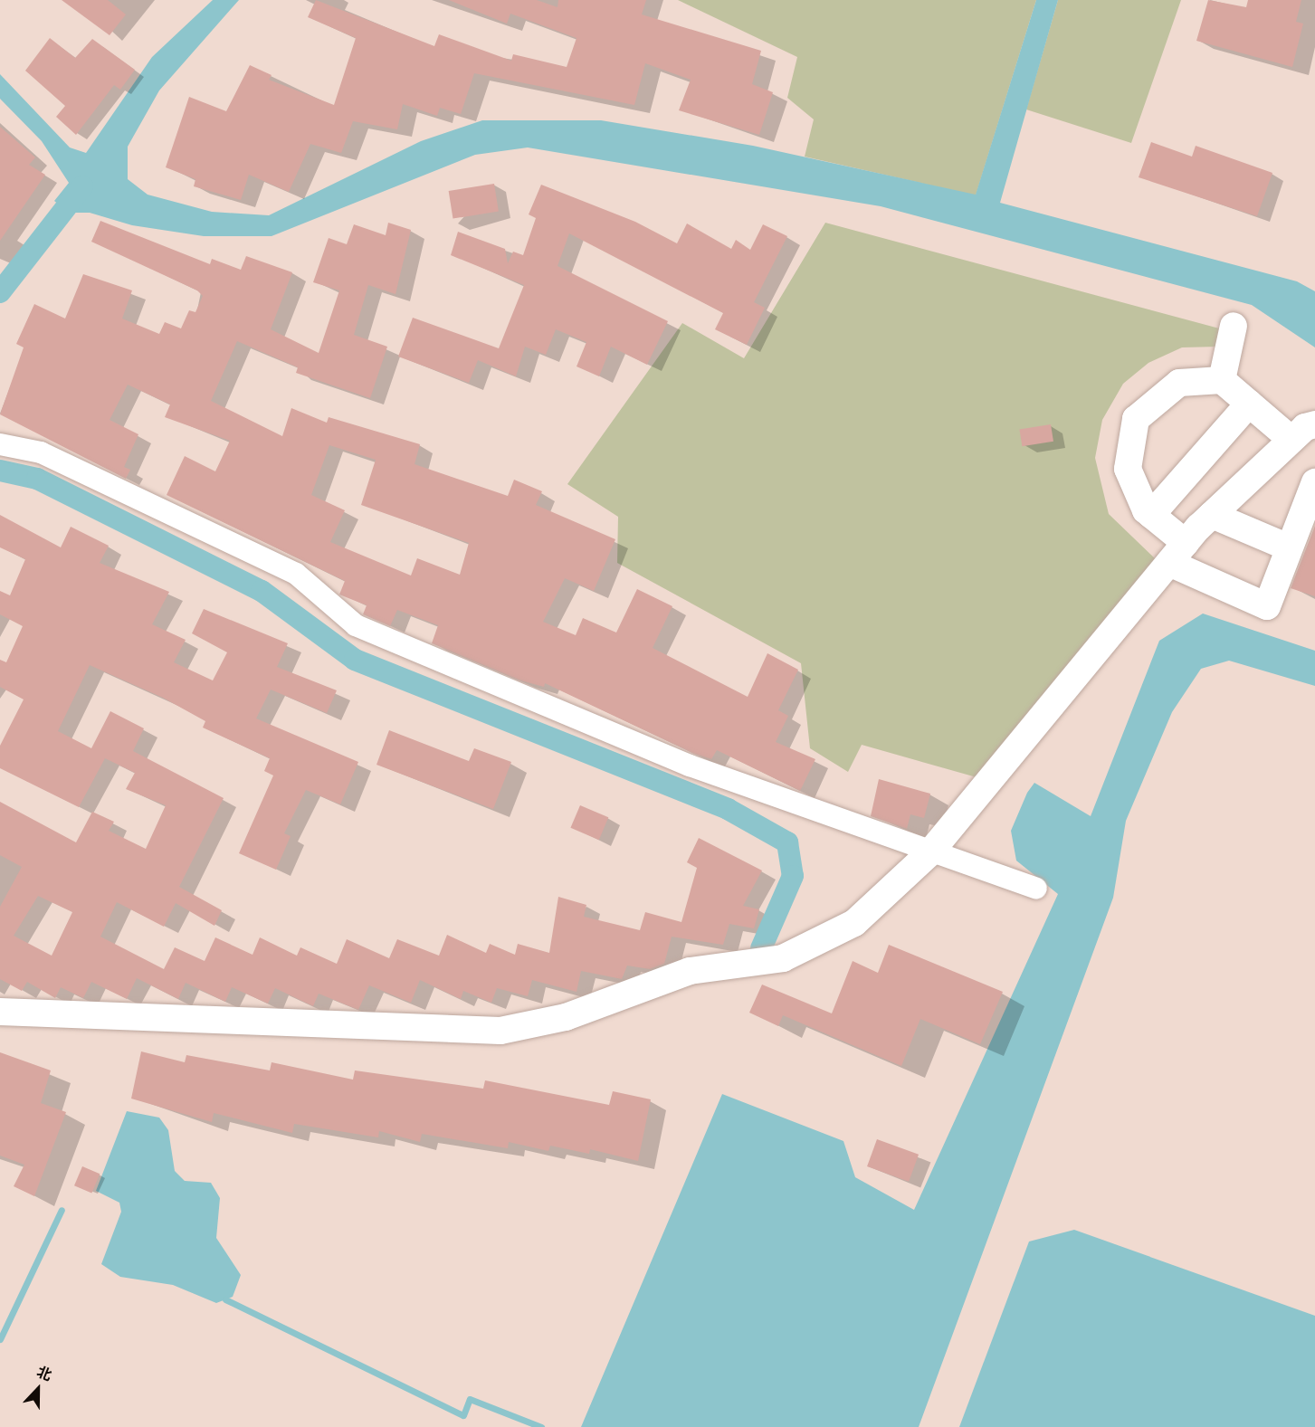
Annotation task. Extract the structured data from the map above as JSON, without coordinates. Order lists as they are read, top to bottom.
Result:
{
  "north": "top"
}
